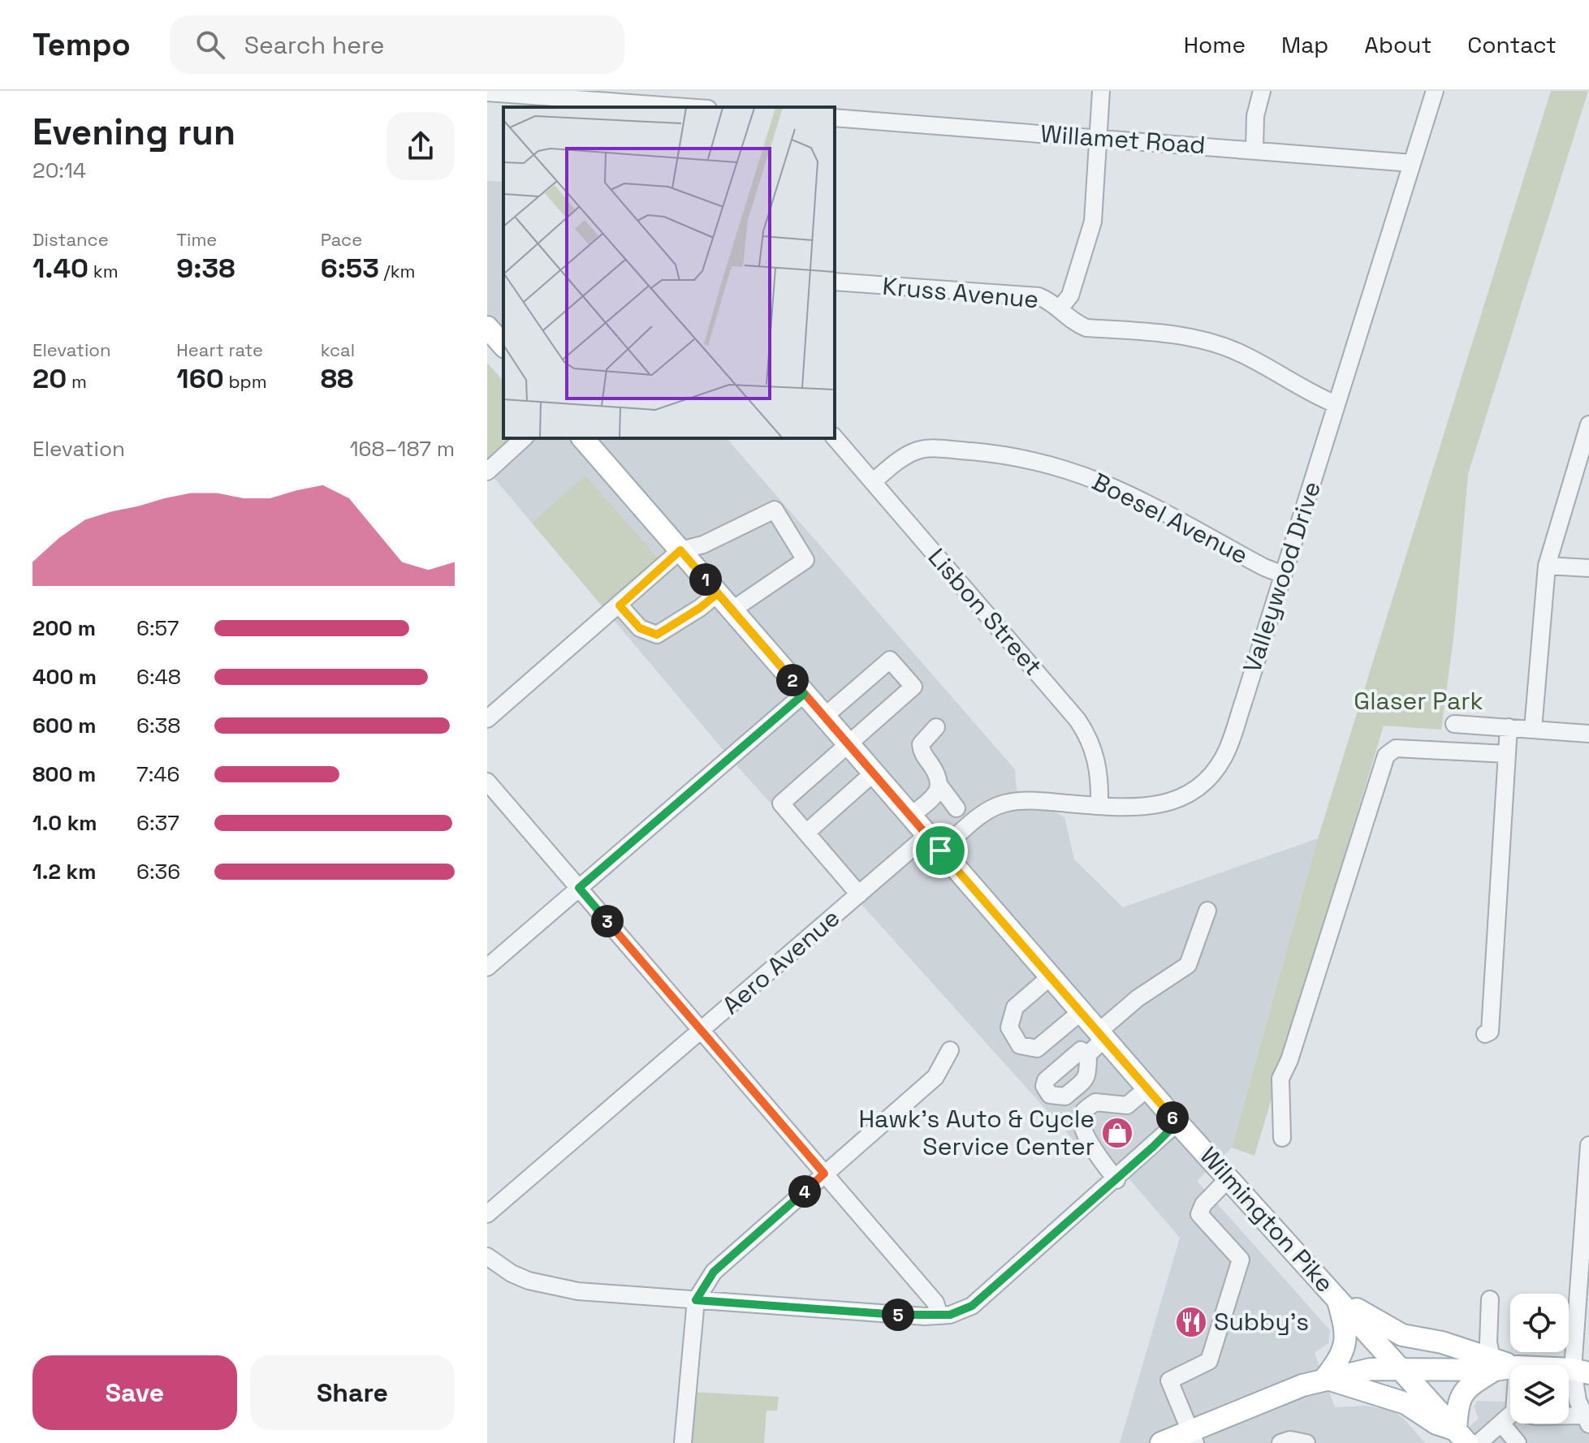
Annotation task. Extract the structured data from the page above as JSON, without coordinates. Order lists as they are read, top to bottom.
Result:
{
  "streets": {
    "main road": ["Wilmington Pike"],
    "street": [
      "Willamet Road",
      "Kruss Avenue",
      "Boesel Avenue",
      "Valleywood Drive",
      "Lisbon Street",
      "Aero Avenue"
    ]
  },
  "crossings": [
    ["Willamet Road", "Valleywood Drive"],
    ["Kruss Avenue", "Valleywood Drive"],
    ["Boesel Avenue", "Valleywood Drive"],
    ["Boesel Avenue", "Lisbon Street"],
    ["Valleywood Drive", "Lisbon Street"],
    ["Valleywood Drive", "Aero Avenue"],
    ["Valleywood Drive", "Wilmington Pike"],
    ["Aero Avenue", "Wilmington Pike"]
  ],
  "parks": ["Glaser Park"],
  "places": {
    "shop": ["Hawk's Auto & Cycle Service Center"],
    "restaurant": ["Subby's"]
  },
  "page": {
    "header": "Tempo",
    "search": "Search here",
    "nav": [
      "Home",
      "Map",
      "About",
      "Contact"
    ],
    "heading": ["Evening run", "20:14"],
    "stats": [
      ["Distance", "1.40 km"],
      ["Time", "9:38"],
      ["Pace", "6:53 /km"],
      ["Elevation", "20 m"],
      ["Heart rate", "160 bpm"],
      ["kcal", "88"]
    ],
    "chart": ["Elevation", "168–187 m"],
    "pins": [
      "1",
      "2",
      "3",
      "6",
      "4",
      "5"
    ],
    "list": [
      {
        "name": "200 m",
        "note": "6:57"
      },
      {
        "name": "400 m",
        "note": "6:48"
      },
      {
        "name": "600 m",
        "note": "6:38"
      },
      {
        "name": "800 m",
        "note": "7:46"
      },
      {
        "name": "1.0 km",
        "note": "6:37"
      },
      {
        "name": "1.2 km",
        "note": "6:36"
      }
    ],
    "buttons": ["Save", "Share"]
  }
}
